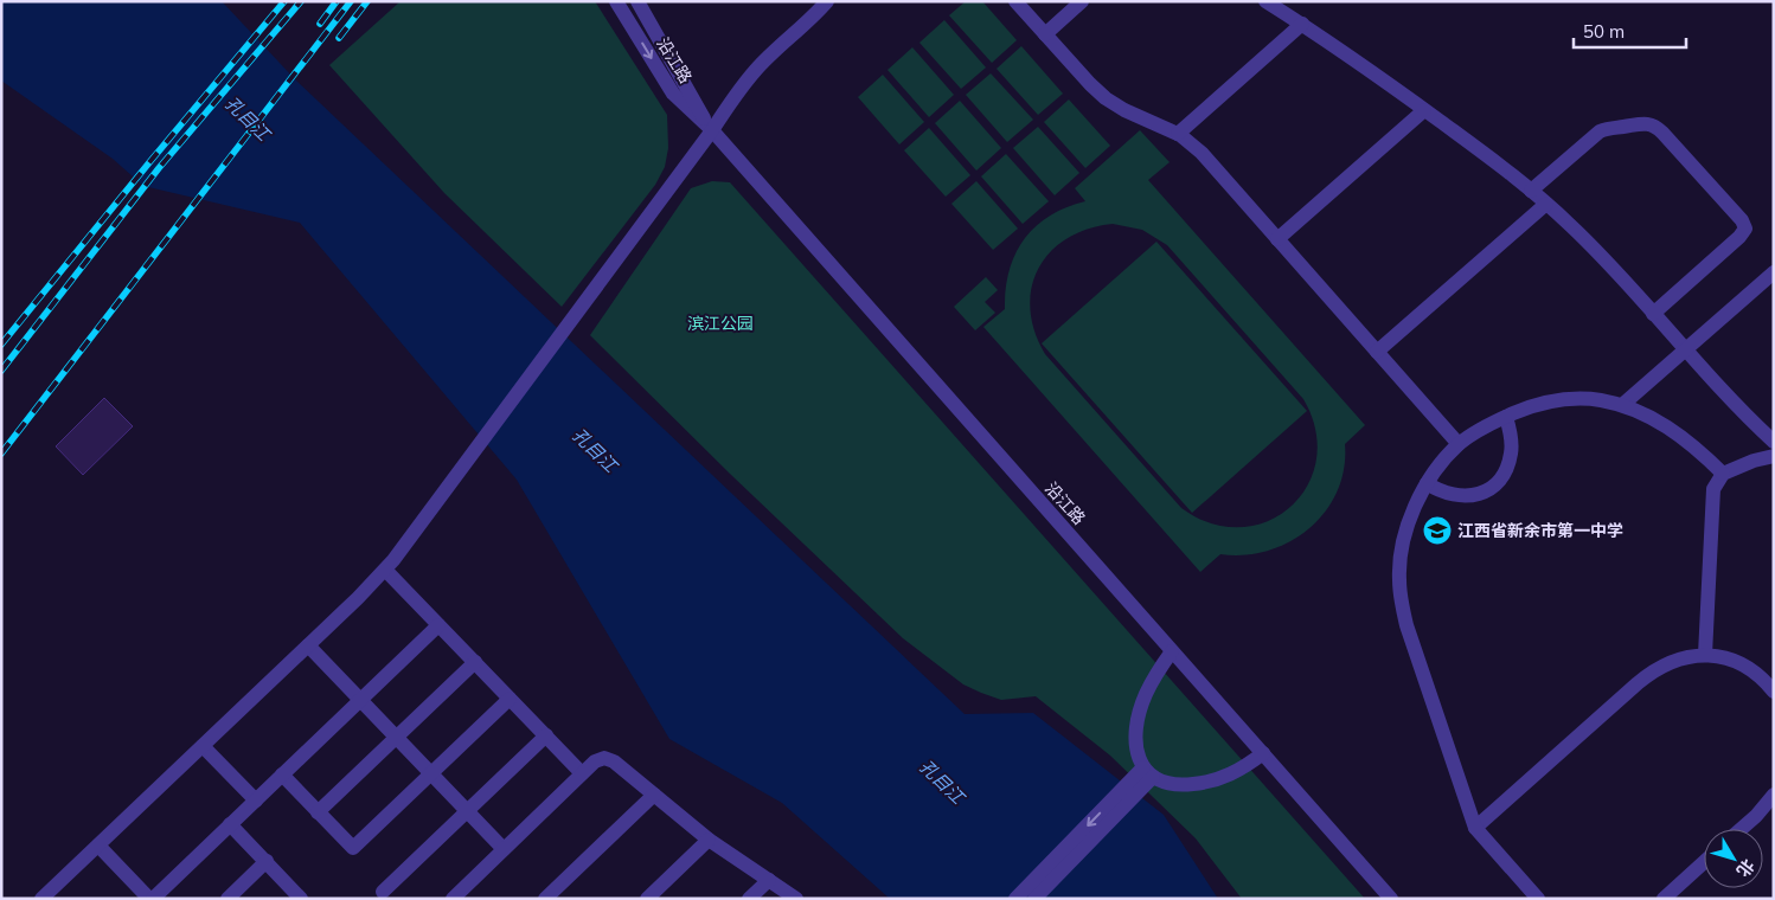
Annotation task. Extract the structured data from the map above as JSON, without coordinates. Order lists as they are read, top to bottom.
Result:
{
  "streets": {
    "street": ["沿江路"]
  },
  "water": ["孔目江"],
  "parks": ["滨江公园"],
  "places": {
    "school or university": ["江西省新余市第一中学"]
  },
  "scale_bar": "50 m",
  "north": "bottom right"
}
